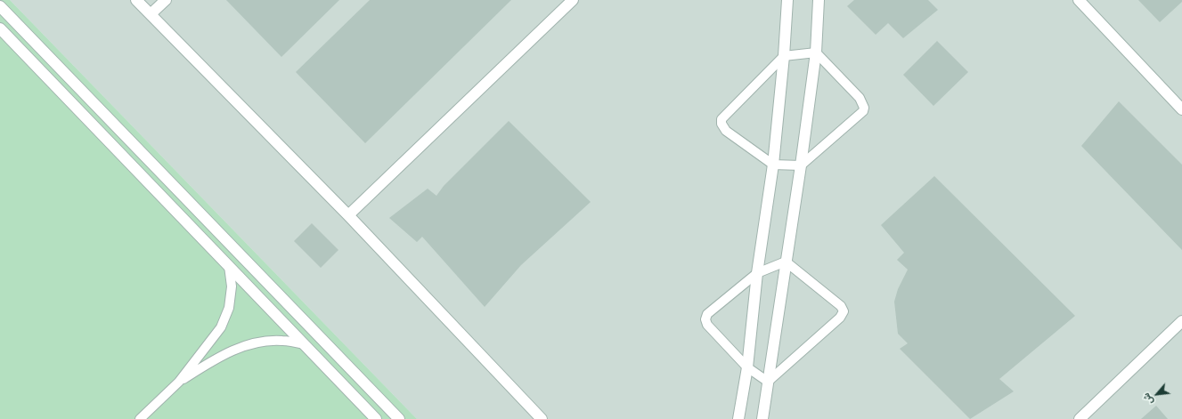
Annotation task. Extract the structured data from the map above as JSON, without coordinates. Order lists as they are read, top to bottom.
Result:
{
  "north": "bottom left"
}
